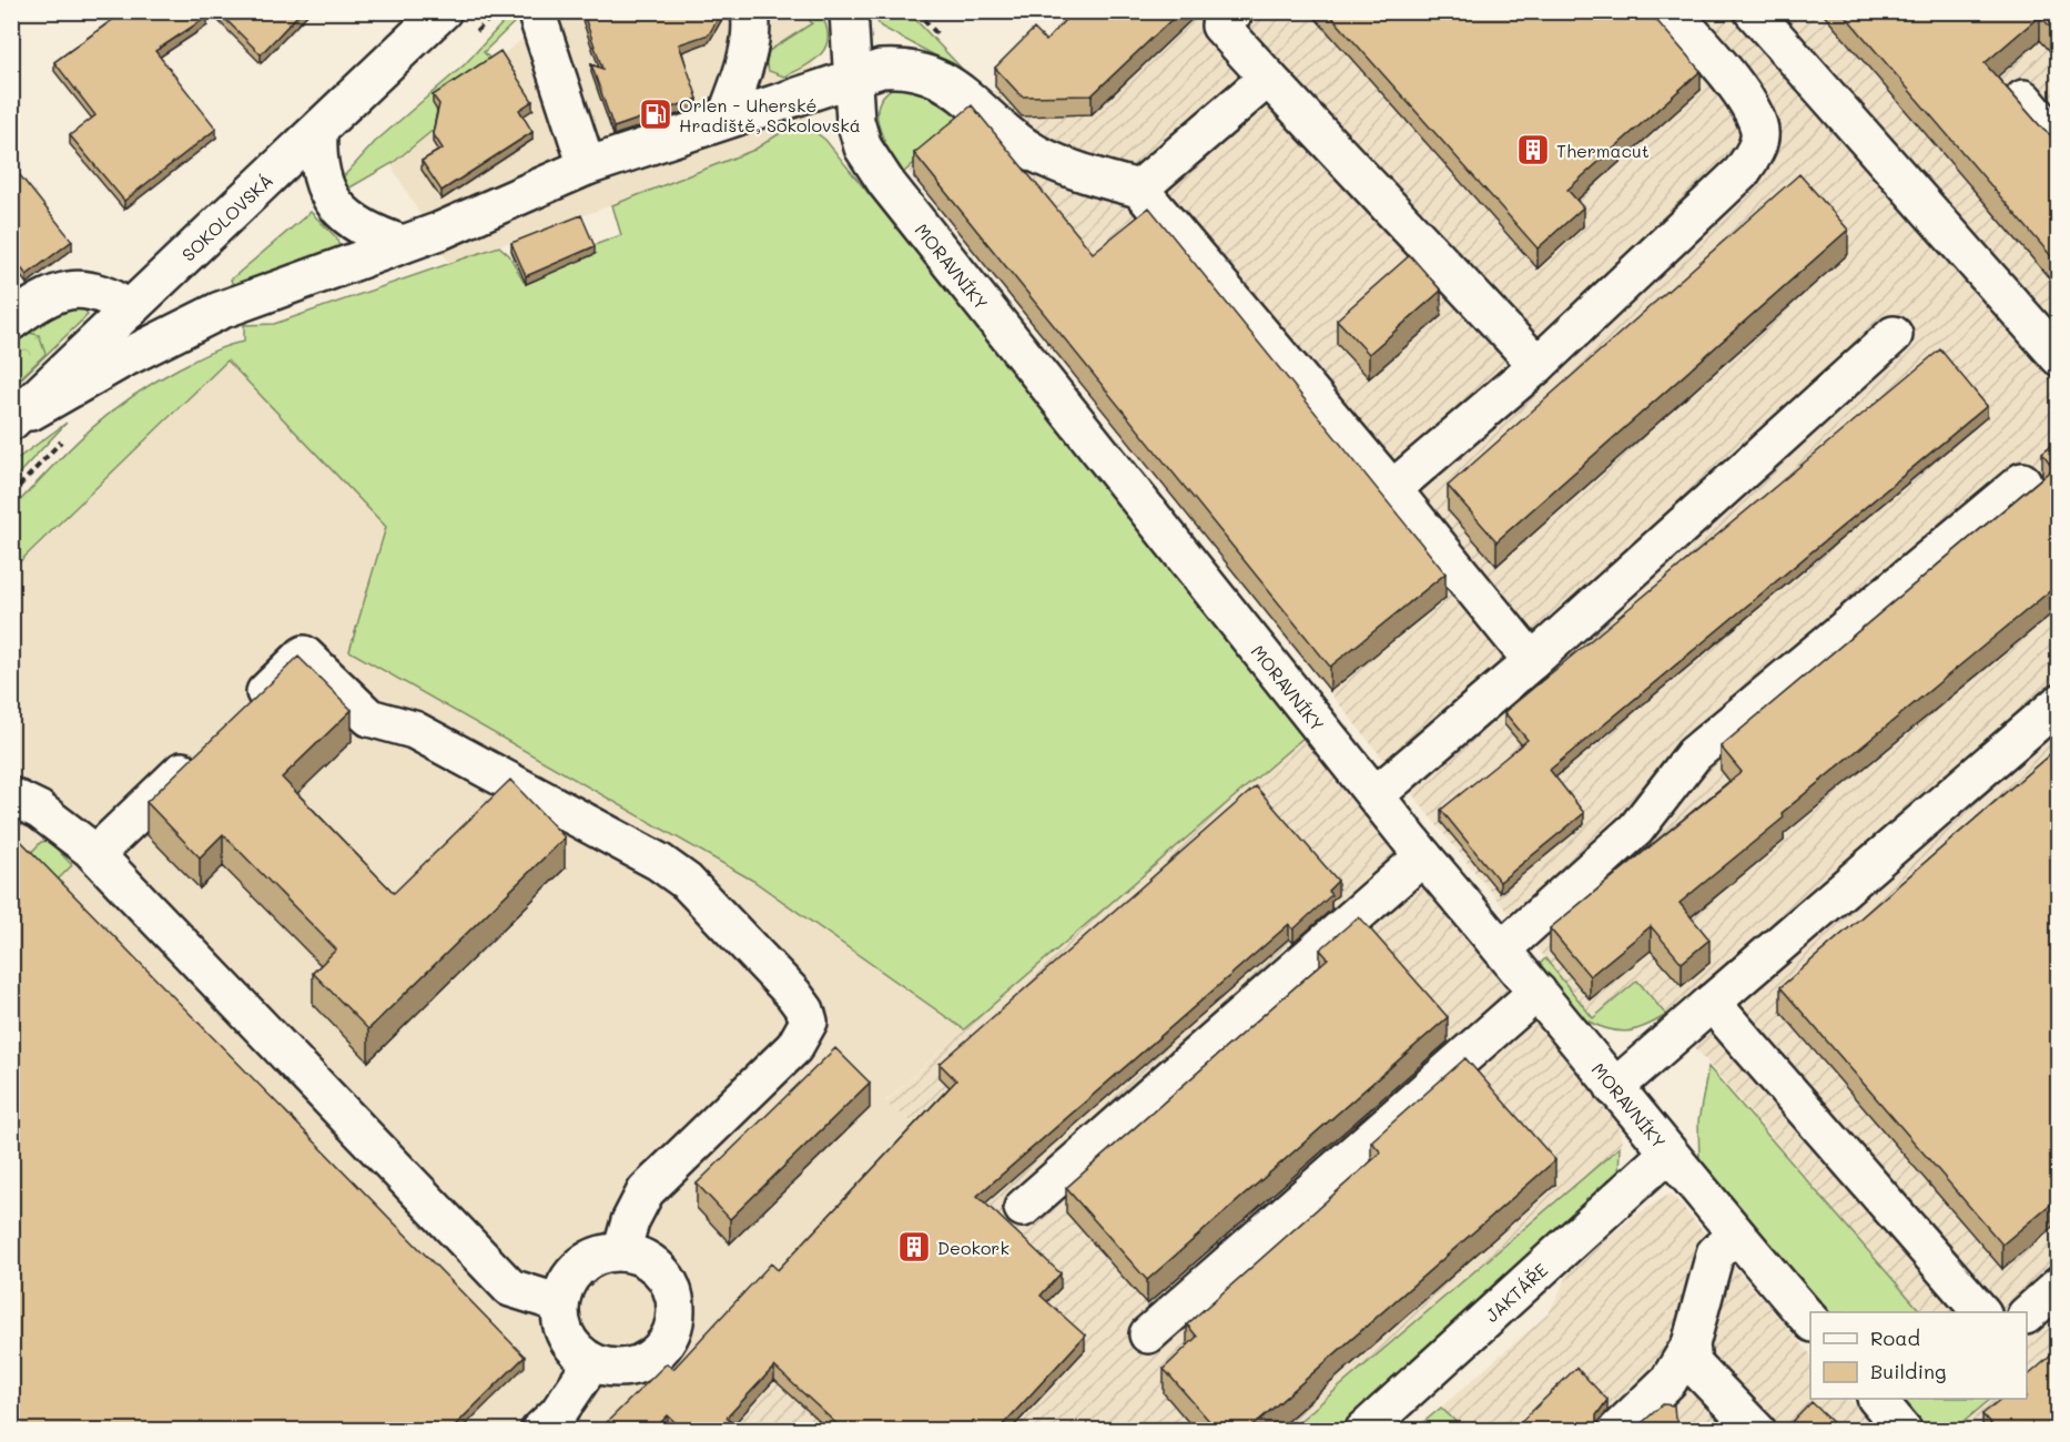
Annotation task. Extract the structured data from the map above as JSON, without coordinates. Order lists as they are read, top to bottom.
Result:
{
  "streets": {
    "street": ["SOKOLOVSKÁ", "MORAVNÍKY", "JAKTÁŘE"]
  },
  "crossings": [
    ["MORAVNÍKY", "JAKTÁŘE"]
  ],
  "places": {
    "fuel station": ["Orlen - Uherské Hradiště, Sokolovská"],
    "building": ["Thermacut", "Deokork"]
  },
  "legend": ["Road", "Building"]
}
